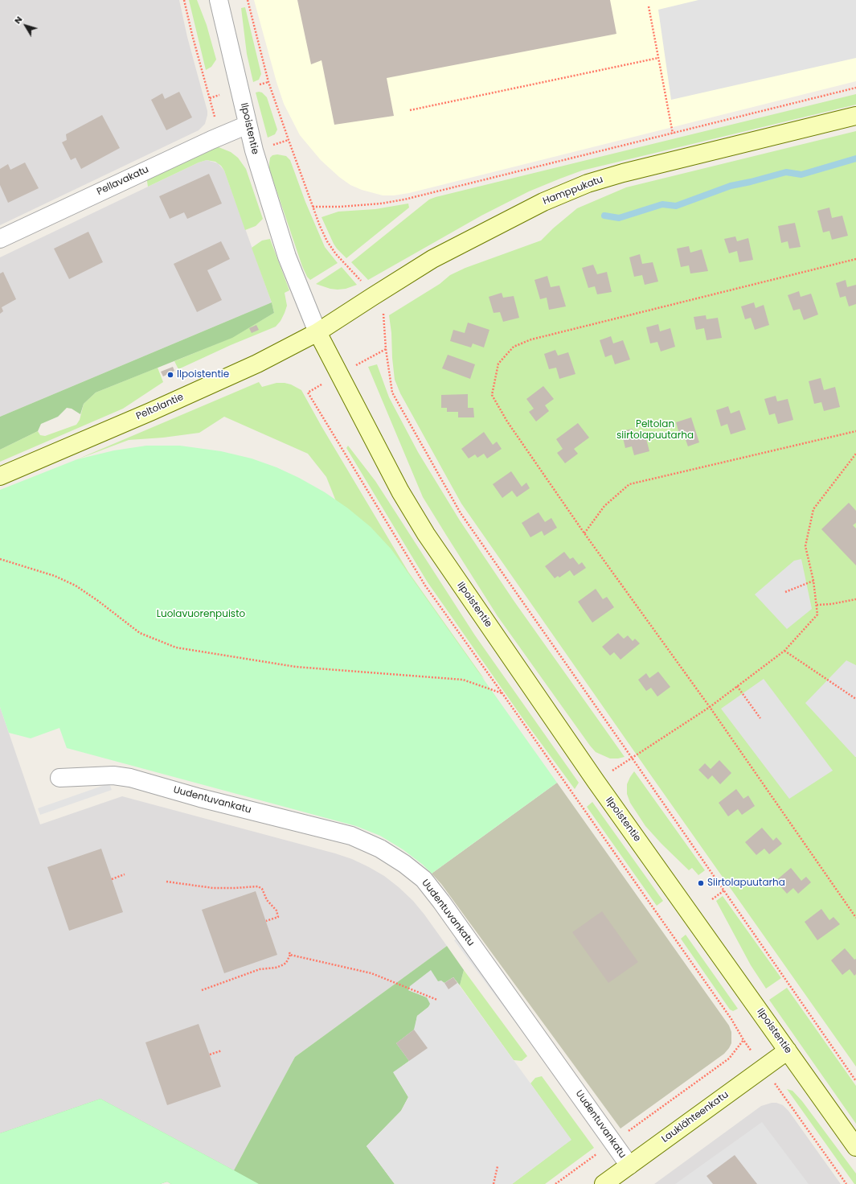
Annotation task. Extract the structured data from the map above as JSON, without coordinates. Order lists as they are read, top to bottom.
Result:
{
  "streets": {
    "street": [
      "Ilpoistentie",
      "Pellavakatu",
      "Hamppukatu",
      "Peltolantie",
      "Uudentuvankatu",
      "Lauklähteenkatu"
    ]
  },
  "crossings": [
    ["Ilpoistentie", "Pellavakatu"],
    ["Ilpoistentie", "Hamppukatu"],
    ["Ilpoistentie", "Peltolantie"],
    ["Ilpoistentie", "Lauklähteenkatu"],
    ["Hamppukatu", "Peltolantie"],
    ["Uudentuvankatu", "Lauklähteenkatu"]
  ],
  "parks": ["Peltolan siirtolapuutarha", "Luolavuorenpuisto"],
  "places": ["Ilpoistentie", "Siirtolapuutarha"],
  "north": "top left"
}
